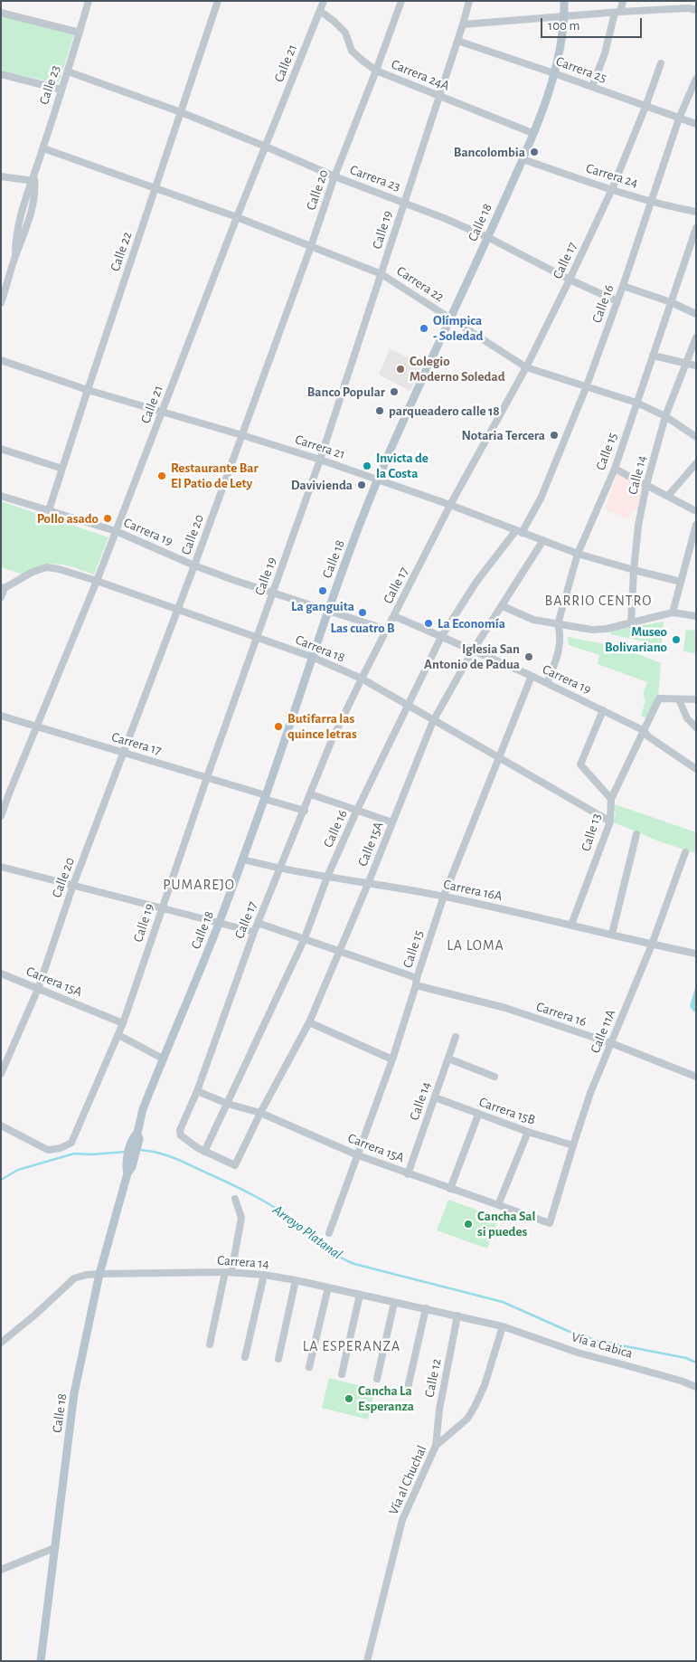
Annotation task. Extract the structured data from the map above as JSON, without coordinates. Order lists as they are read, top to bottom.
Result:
{
  "streets": {
    "main road": ["Calle 18"],
    "street": [
      "Calle 21",
      "Carrera 25",
      "Carrera 24A",
      "Calle 23",
      "Carrera 24",
      "Carrera 23",
      "Calle 20",
      "Calle 19",
      "Calle 22",
      "Calle 17",
      "Carrera 22",
      "Calle 16",
      "Carrera 21",
      "Calle 15",
      "Calle 14",
      "Carrera 19",
      "Carrera 18",
      "Carrera 17",
      "Calle 13",
      "Calle 15A",
      "Carrera 16A",
      "Carrera 15A",
      "Carrera 16",
      "Calle 11A",
      "Carrera 15B",
      "Carrera 14",
      "Vía a Cabica",
      "Calle 12",
      "Vía al Chuchal"
    ]
  },
  "crossings": [
    ["Calle 21", "Carrera 24A"],
    ["Calle 21", "Carrera 23"],
    ["Calle 21", "Carrera 22"],
    ["Calle 21", "Carrera 21"],
    ["Calle 21", "Carrera 19"],
    ["Calle 21", "Carrera 18"],
    ["Calle 21", "Carrera 17"],
    ["Carrera 25", "Calle 18"],
    ["Carrera 25", "Calle 19"],
    ["Carrera 25", "Calle 17"],
    ["Carrera 25", "Calle 16"],
    ["Carrera 24A", "Calle 20"],
    ["Carrera 24A", "Calle 18"],
    ["Carrera 24A", "Calle 19"],
    ["Calle 23", "Carrera 23"],
    ["Calle 23", "Carrera 22"],
    ["Carrera 24", "Calle 18"],
    ["Carrera 24", "Calle 17"],
    ["Carrera 24", "Calle 16"],
    ["Carrera 23", "Calle 20"],
    ["Carrera 23", "Calle 18"],
    ["Carrera 23", "Calle 19"],
    ["Carrera 23", "Calle 22"],
    ["Carrera 23", "Calle 17"],
    ["Carrera 23", "Calle 16"],
    ["Calle 20", "Carrera 22"],
    ["Calle 20", "Carrera 21"],
    ["Calle 20", "Carrera 19"],
    ["Calle 20", "Carrera 18"],
    ["Calle 20", "Carrera 17"],
    ["Calle 20", "Carrera 15A"],
    ["Calle 18", "Carrera 22"],
    ["Calle 18", "Carrera 21"],
    ["Calle 18", "Carrera 19"],
    ["Calle 18", "Carrera 18"],
    ["Calle 18", "Carrera 17"],
    ["Calle 18", "Carrera 16A"],
    ["Calle 18", "Carrera 14"],
    ["Calle 19", "Carrera 22"],
    ["Calle 19", "Carrera 21"],
    ["Calle 19", "Carrera 19"],
    ["Calle 19", "Carrera 18"],
    ["Calle 19", "Carrera 17"],
    ["Calle 19", "Carrera 15A"],
    ["Calle 22", "Carrera 22"],
    ["Calle 22", "Carrera 21"],
    ["Calle 22", "Carrera 19"],
    ["Calle 17", "Carrera 22"],
    ["Calle 17", "Calle 16"],
    ["Calle 17", "Carrera 21"],
    ["Calle 17", "Carrera 19"],
    ["Calle 17", "Carrera 18"],
    ["Calle 17", "Carrera 17"],
    ["Calle 17", "Calle 15A"],
    ["Calle 17", "Carrera 16A"],
    ["Calle 17", "Carrera 15A"],
    ["Carrera 22", "Calle 16"],
    ["Carrera 22", "Calle 15"],
    ["Carrera 22", "Calle 14"],
    ["Calle 16", "Carrera 21"],
    ["Calle 16", "Carrera 19"],
    ["Calle 16", "Carrera 18"],
    ["Calle 16", "Calle 15A"],
    ["Calle 16", "Carrera 16A"],
    ["Calle 16", "Carrera 15A"],
    ["Carrera 21", "Calle 15"],
    ["Carrera 21", "Calle 14"],
    ["Carrera 21", "Calle 15A"],
    ["Calle 15", "Carrera 19"],
    ["Calle 15", "Carrera 18"],
    ["Calle 15", "Carrera 16A"],
    ["Calle 15", "Carrera 15A"],
    ["Calle 15", "Carrera 16"],
    ["Calle 14", "Carrera 15A"],
    ["Calle 14", "Carrera 15B"],
    ["Carrera 19", "Calle 13"],
    ["Carrera 19", "Calle 15A"],
    ["Carrera 18", "Calle 13"],
    ["Carrera 18", "Calle 15A"],
    ["Calle 13", "Carrera 16A"],
    ["Calle 15A", "Carrera 16A"],
    ["Calle 15A", "Carrera 15A"],
    ["Carrera 16A", "Calle 11A"],
    ["Carrera 15A", "Calle 11A"],
    ["Carrera 16", "Calle 11A"],
    ["Calle 11A", "Carrera 15B"],
    ["Carrera 14", "Vía a Cabica"],
    ["Carrera 14", "Calle 12"],
    ["Carrera 14", "Vía al Chuchal"],
    ["Vía a Cabica", "Vía al Chuchal"],
    ["Calle 12", "Vía al Chuchal"]
  ],
  "districts": [
    "BARRIO CENTRO",
    "PUMAREJO",
    "LA LOMA",
    "LA ESPERANZA"
  ],
  "water": ["Arroyo Platanal"],
  "places": [
    "Bancolombia",
    "Olímpica - Soledad",
    "Colegio Moderno Soledad",
    "Banco Popular",
    "parqueadero calle 18",
    "Notaria Tercera",
    "Invicta de la Costa",
    "Restaurante Bar El Patio de Lety",
    "Davivienda",
    "Pollo asado",
    "La ganguita",
    "Las cuatro B",
    "La Economía",
    "Museo Bolivariano",
    "Iglesia San Antonio de Padua",
    "Butifarra las quince letras",
    "Cancha Sal si puedes",
    "Cancha La Esperanza"
  ],
  "scale_bar": "100 m"
}
